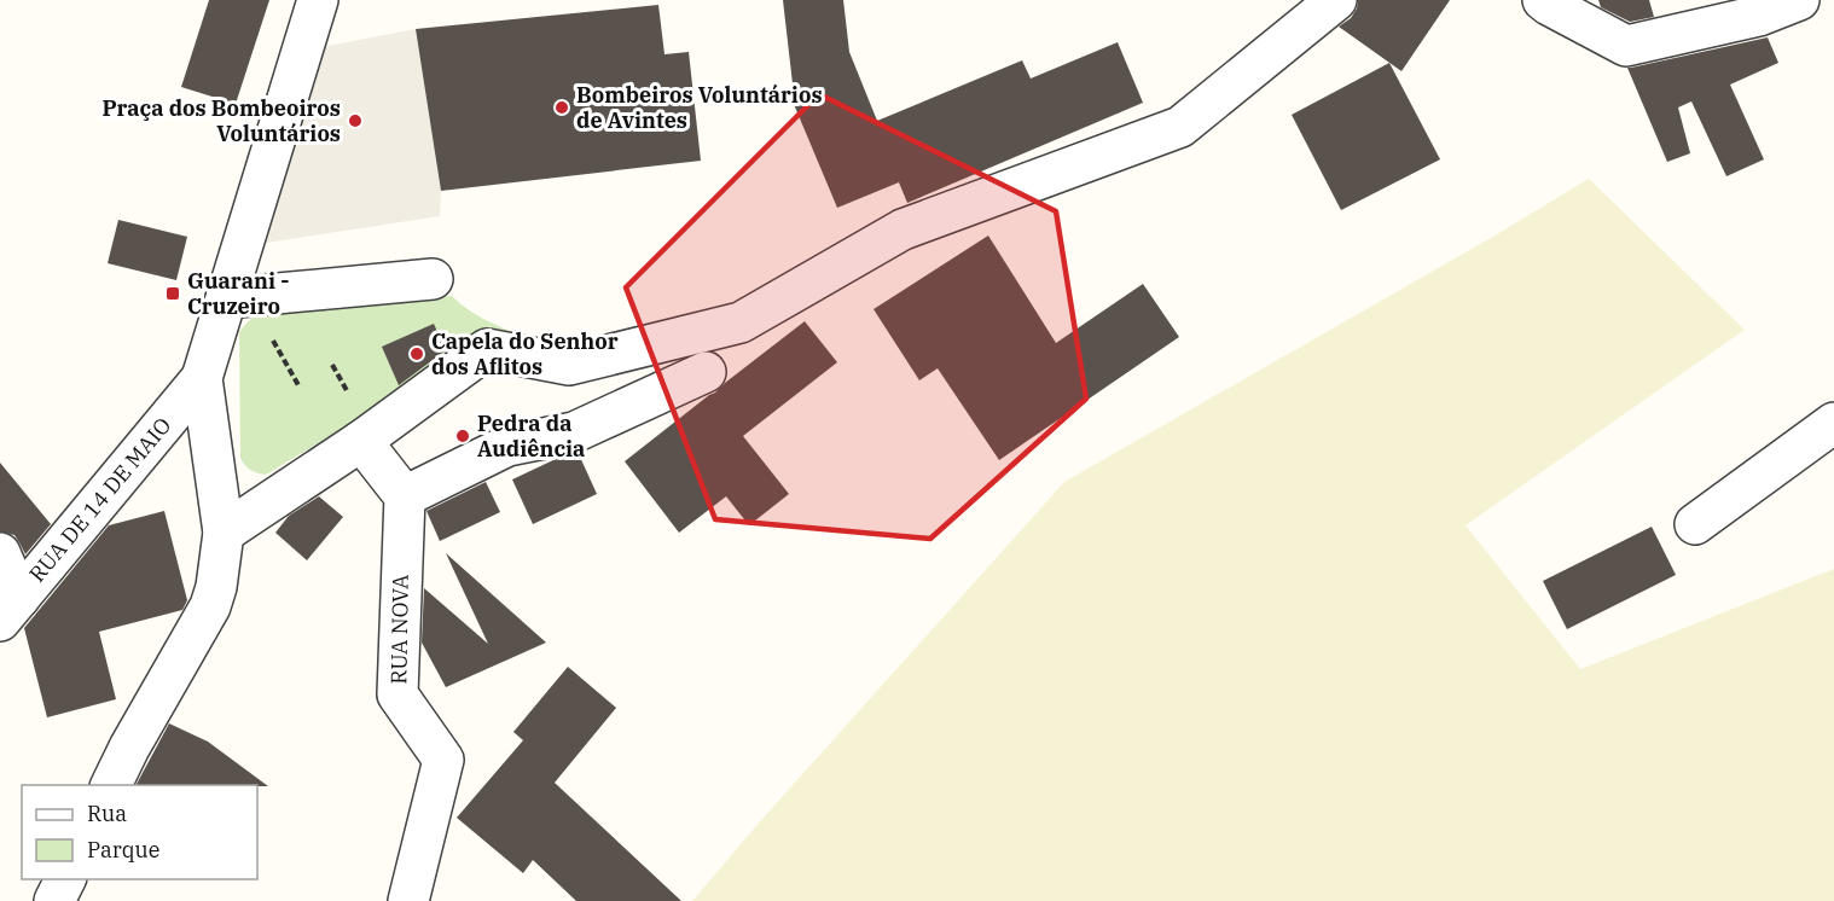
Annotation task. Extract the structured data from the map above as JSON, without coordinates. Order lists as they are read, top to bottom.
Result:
{
  "streets": {
    "street": ["RUA DE 14 DE MAIO", "RUA NOVA"]
  },
  "places": {
    "other": [
      "Bombeiros Voluntários de Avintes",
      "Praça dos Bombeoiros Voluntários",
      "Capela do Senhor dos Aflitos",
      "Pedra da Audiência"
    ],
    "transit": ["Guarani - Cruzeiro"]
  },
  "legend": ["Rua", "Parque"]
}
